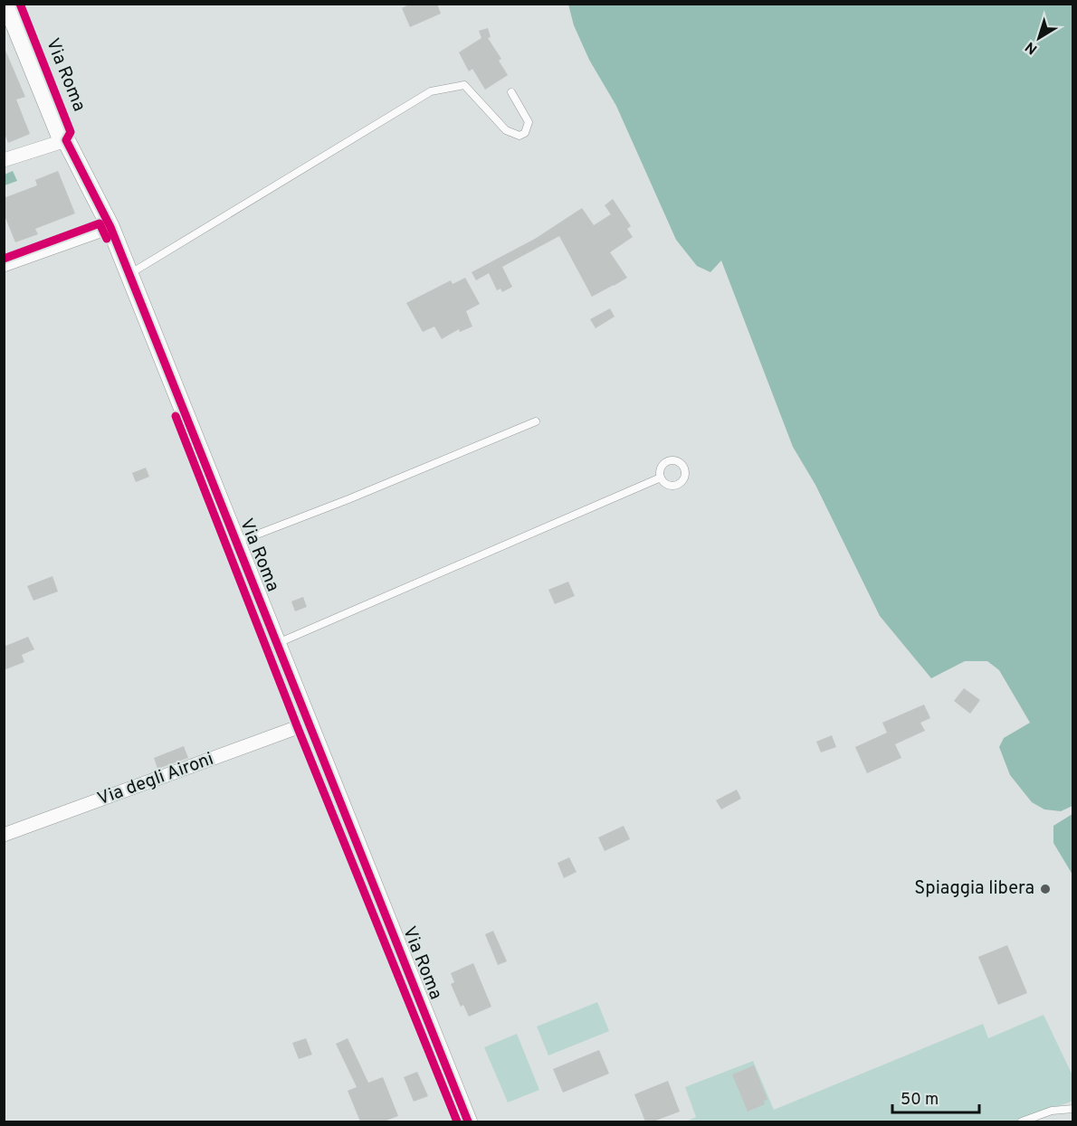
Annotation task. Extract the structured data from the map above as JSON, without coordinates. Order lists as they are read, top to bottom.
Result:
{
  "streets": {
    "street": ["Via Roma", "Via degli Aironi"]
  },
  "crossings": [
    ["Via Roma", "Via degli Aironi"]
  ],
  "places": ["Spiaggia libera"],
  "scale_bar": "50 m",
  "north": "bottom left"
}
